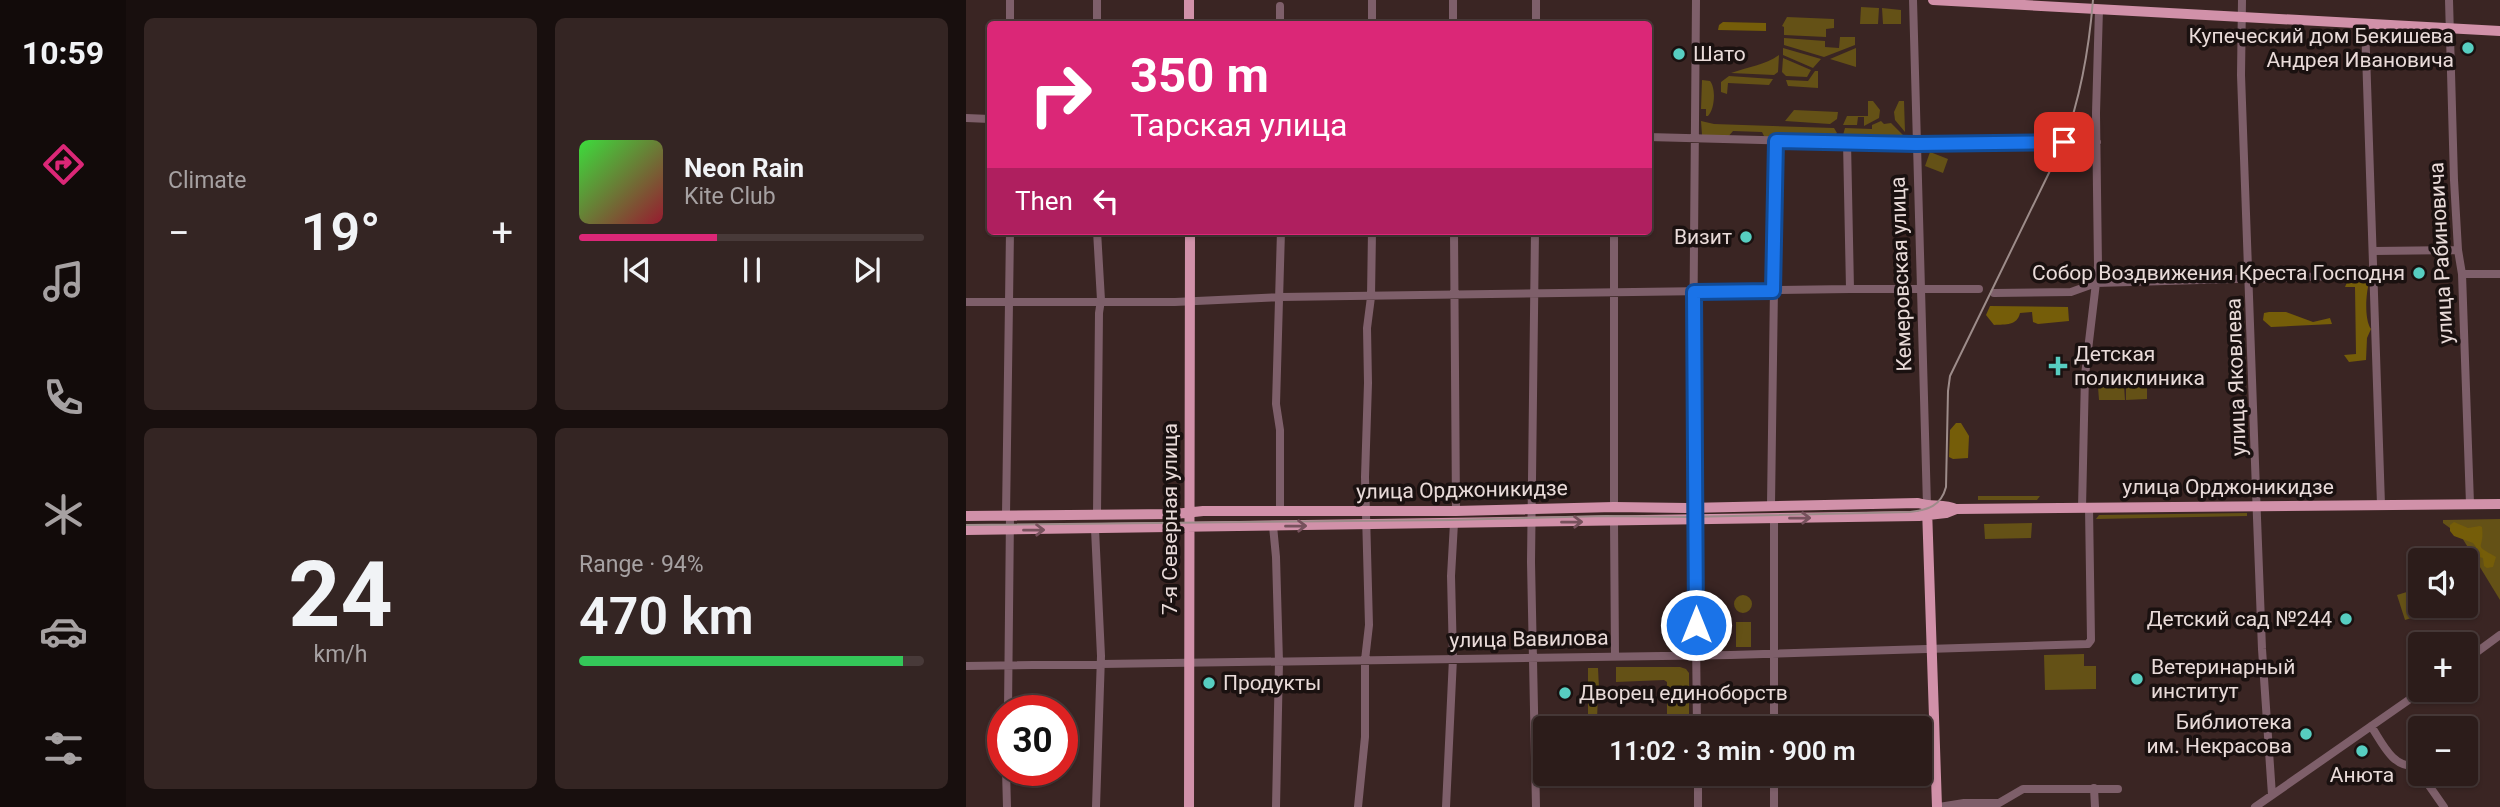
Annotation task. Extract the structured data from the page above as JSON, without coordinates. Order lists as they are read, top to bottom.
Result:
{
  "streets": {
    "main road": ["Кемеровская улица", "улица Орджоникидзе", "7-я Северная улица"],
    "street": ["улица Рабиновича", "улица Яковлева", "улица Вавилова"]
  },
  "crossings": [
    ["улица Рабиновича", "улица Орджоникидзе"],
    ["Кемеровская улица", "улица Орджоникидзе"],
    ["Кемеровская улица", "улица Вавилова"],
    ["улица Яковлева", "улица Орджоникидзе"],
    ["улица Орджоникидзе", "7-я Северная улица"],
    ["улица Орджоникидзе", "улица Вавилова"],
    ["7-я Северная улица", "улица Вавилова"]
  ],
  "places": {
    "other": [
      "Купеческий дом Бекишева Андрея Ивановича",
      "Шато",
      "Визит",
      "Собор Воздвижения Креста Господня",
      "Детский сад №244",
      "Ветеринарный институт",
      "Продукты",
      "Дворец единоборств",
      "Библиотека им. Некрасова",
      "Анюта"
    ],
    "health": ["Детская поликлиника"]
  },
  "page": {
    "tabs": "10:59",
    "tile": [
      "Climate",
      ["24", "km/h"],
      ["Range · 94%", "470 km"]
    ],
    "turn": ["350 m", "Тарская улица"],
    "song": ["Neon Rain", "Kite Club"],
    "then": "Then",
    "heat": ["−", "19°", "+"],
    "map_buttons": ["+", "−"],
    "limit": "30",
    "trip": "11:02 · 3 min · 900 m"
  }
}
